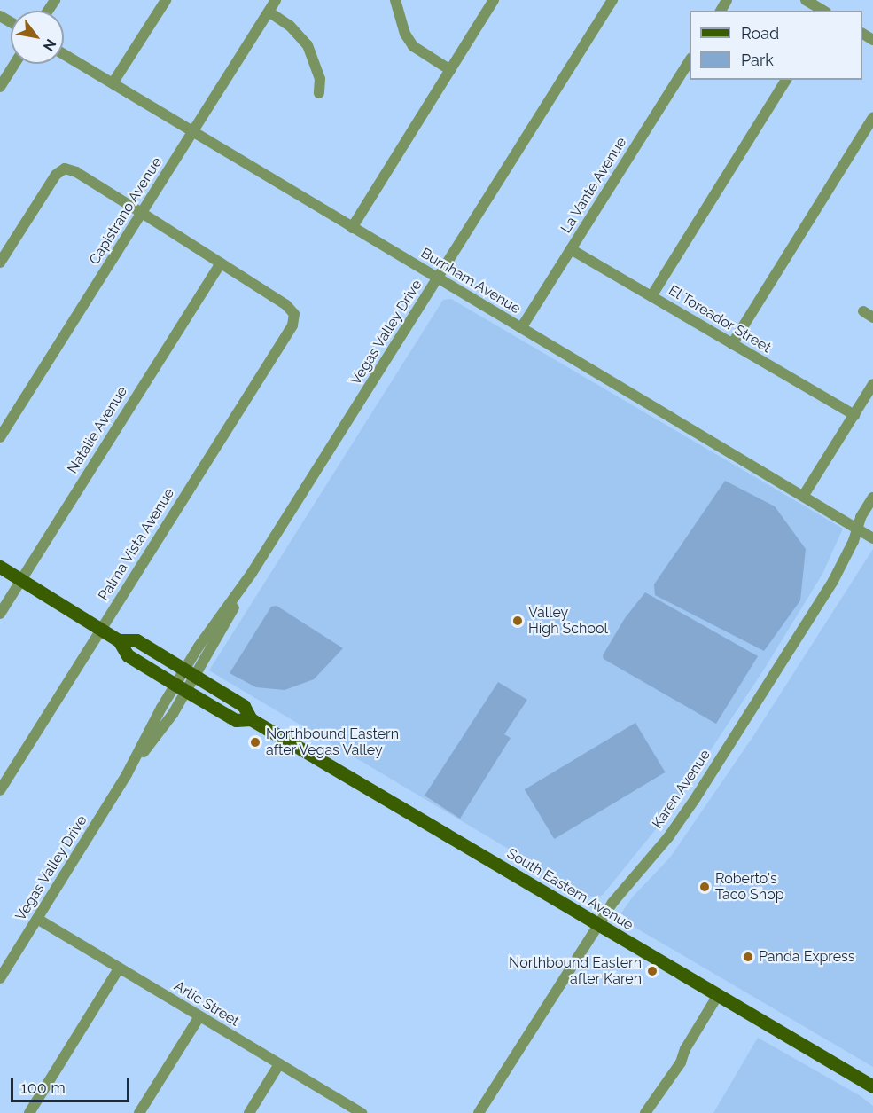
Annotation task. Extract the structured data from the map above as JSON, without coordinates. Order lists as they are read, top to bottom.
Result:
{
  "streets": {
    "main road": ["South Eastern Avenue"],
    "street": [
      "La Vante Avenue",
      "Capistrano Avenue",
      "Burnham Avenue",
      "El Toreador Street",
      "Vegas Valley Drive",
      "Natalie Avenue",
      "Palma Vista Avenue",
      "Karen Avenue",
      "Artic Street"
    ]
  },
  "crossings": [
    ["La Vante Avenue", "Burnham Avenue"],
    ["La Vante Avenue", "El Toreador Street"],
    ["Capistrano Avenue", "Burnham Avenue"],
    ["Burnham Avenue", "Vegas Valley Drive"],
    ["Burnham Avenue", "Karen Avenue"],
    ["Vegas Valley Drive", "South Eastern Avenue"],
    ["Vegas Valley Drive", "Artic Street"],
    ["Natalie Avenue", "Palma Vista Avenue"],
    ["Natalie Avenue", "South Eastern Avenue"],
    ["Palma Vista Avenue", "South Eastern Avenue"],
    ["Karen Avenue", "South Eastern Avenue"]
  ],
  "places": [
    "Valley High School",
    "Northbound Eastern after Vegas Valley",
    "Roberto's Taco Shop",
    "Panda Express",
    "Northbound Eastern after Karen"
  ],
  "legend": ["Road", "Park"],
  "scale_bar": "100 m",
  "north": "bottom right"
}
